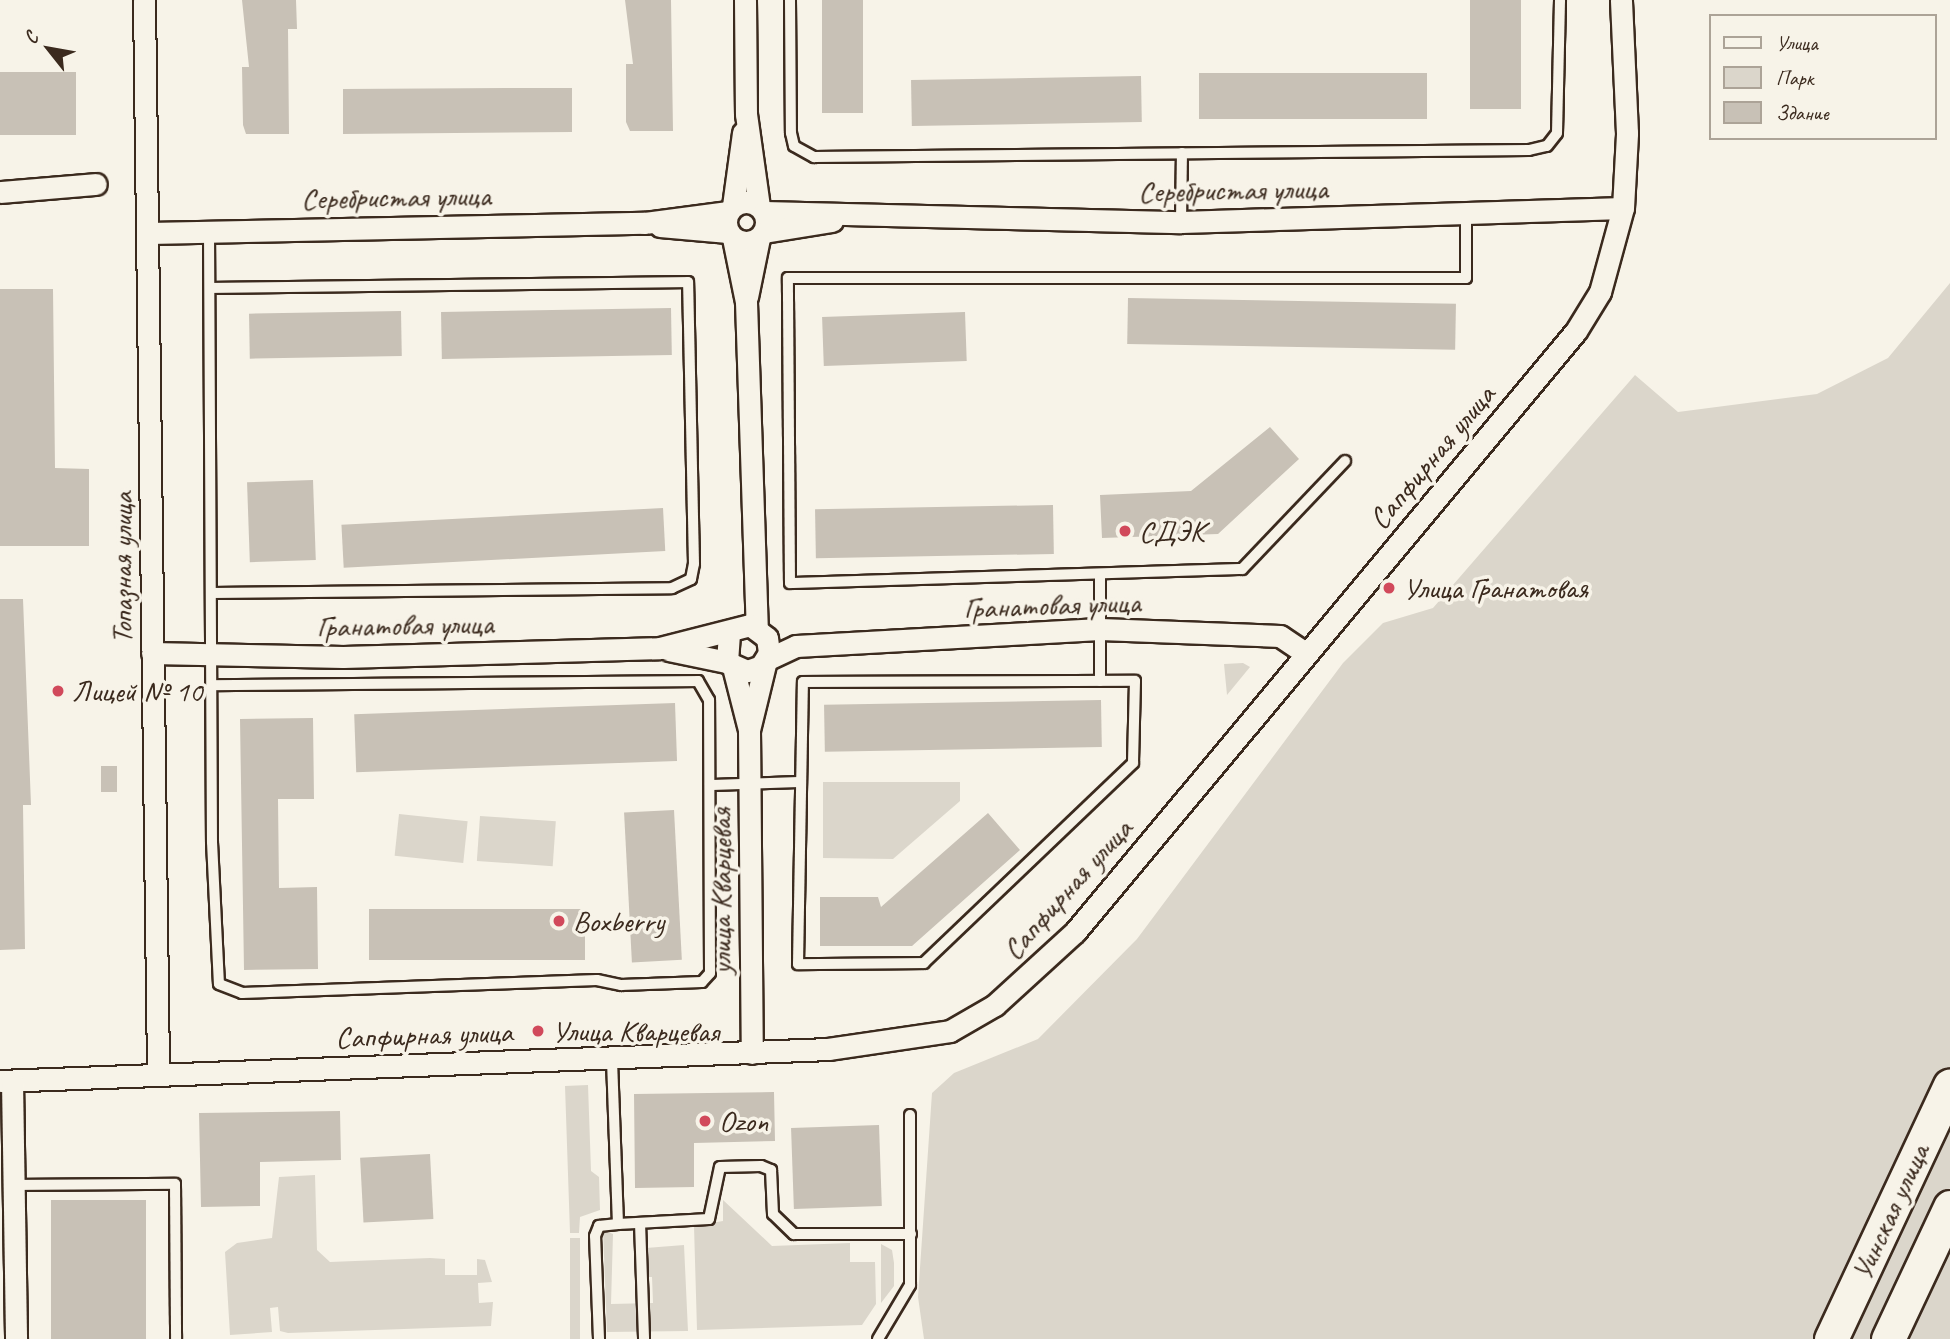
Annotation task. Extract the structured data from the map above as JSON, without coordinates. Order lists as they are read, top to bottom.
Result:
{
  "streets": {
    "main road": ["Уинская улица"],
    "street": [
      "Серебристая улица",
      "Сапфирная улица",
      "Топазная улица",
      "Гранатовая улица",
      "улица Кварцевая"
    ]
  },
  "crossings": [
    ["Серебристая улица", "Сапфирная улица"],
    ["Серебристая улица", "Топазная улица"],
    ["Сапфирная улица", "Топазная улица"],
    ["Сапфирная улица", "Гранатовая улица"],
    ["Сапфирная улица", "улица Кварцевая"],
    ["Топазная улица", "Гранатовая улица"]
  ],
  "places": [
    "СДЭК",
    "Улица Гранатовая",
    "Лицей № 10",
    "Boxberry",
    "Улица Кварцевая",
    "Ozon"
  ],
  "legend": ["Улица", "Парк", "Здание"],
  "north": "top left"
}
